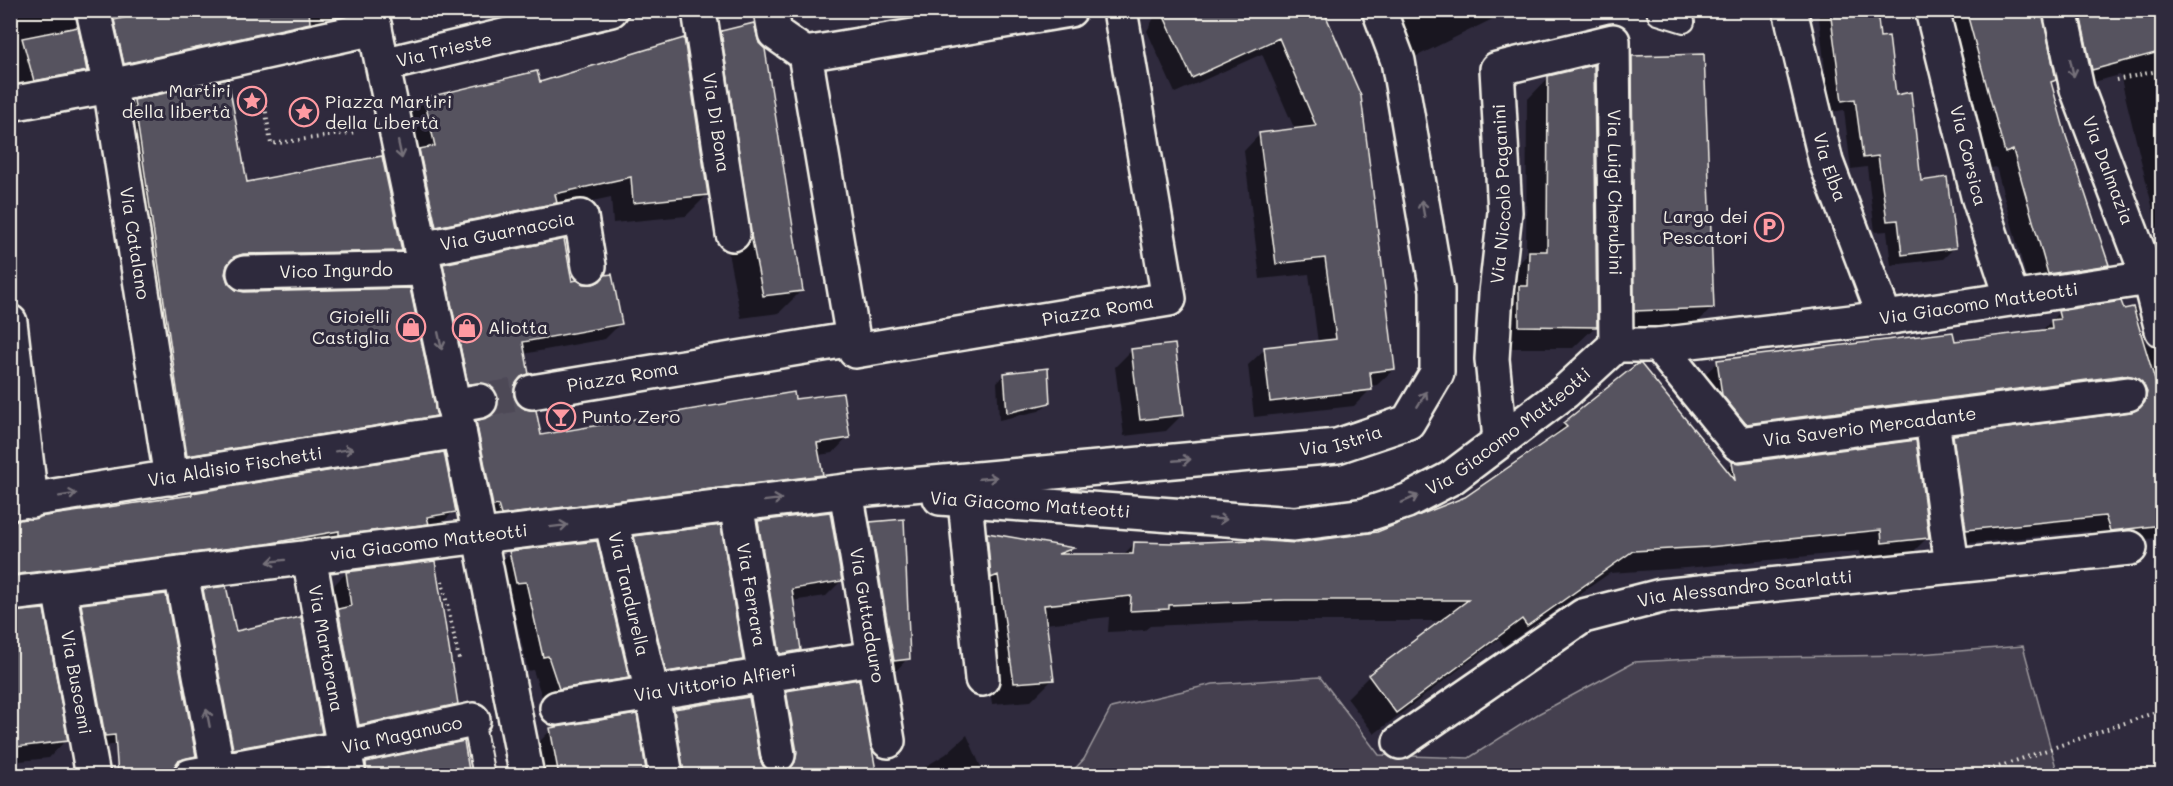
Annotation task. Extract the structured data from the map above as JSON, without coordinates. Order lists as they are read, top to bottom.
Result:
{
  "streets": {
    "street": [
      "Via Trieste",
      "Via Di Bona",
      "Via Corsica",
      "Via Elba",
      "Via Dalmazia",
      "Via Luigi Cherubini",
      "Via Niccolò Paganini",
      "Via Guarnaccia",
      "Via Catalano",
      "Vico Ingurdo",
      "Via Giacomo Matteotti",
      "Piazza Roma",
      "Via Saverio Mercadante",
      "Via Istria",
      "Via Aldisio Fischetti",
      "via Giacomo Matteotti",
      "Via Alessandro Scarlatti",
      "Via Ferrara",
      "Via Tandurella",
      "Via Guttadauro",
      "Via Martorana",
      "Via Buscemi",
      "Via Vittorio Alfieri",
      "Via Maganuco"
    ]
  },
  "crossings": [
    ["Via Corsica", "Via Giacomo Matteotti"],
    ["Via Elba", "Via Giacomo Matteotti"],
    ["Via Dalmazia", "Via Giacomo Matteotti"],
    ["Via Luigi Cherubini", "Via Niccolò Paganini"],
    ["Via Luigi Cherubini", "Via Giacomo Matteotti"],
    ["Via Niccolò Paganini", "Via Giacomo Matteotti"],
    ["Via Guarnaccia", "Vico Ingurdo"],
    ["Via Catalano", "Via Aldisio Fischetti"],
    ["Via Giacomo Matteotti", "Via Saverio Mercadante"],
    ["Via Giacomo Matteotti", "Via Istria"],
    ["Via Giacomo Matteotti", "via Giacomo Matteotti"],
    ["Via Giacomo Matteotti", "Via Guttadauro"],
    ["Via Istria", "via Giacomo Matteotti"],
    ["Via Istria", "Via Guttadauro"],
    ["via Giacomo Matteotti", "Via Ferrara"],
    ["via Giacomo Matteotti", "Via Tandurella"],
    ["via Giacomo Matteotti", "Via Guttadauro"],
    ["via Giacomo Matteotti", "Via Martorana"],
    ["via Giacomo Matteotti", "Via Buscemi"],
    ["Via Ferrara", "Via Vittorio Alfieri"],
    ["Via Tandurella", "Via Vittorio Alfieri"],
    ["Via Guttadauro", "Via Vittorio Alfieri"],
    ["Via Martorana", "Via Maganuco"]
  ],
  "one_way": ["Via Dalmazia", "Via Giacomo Matteotti", "Via Aldisio Fischetti"],
  "places": {
    "place": ["Martiri della libertà", "Piazza Martiri della Libertà"],
    "parking": ["Largo dei Pescatori"],
    "shop": ["Gioielli Castiglia", "Aliotta"],
    "bar": ["Punto Zero"]
  }
}
